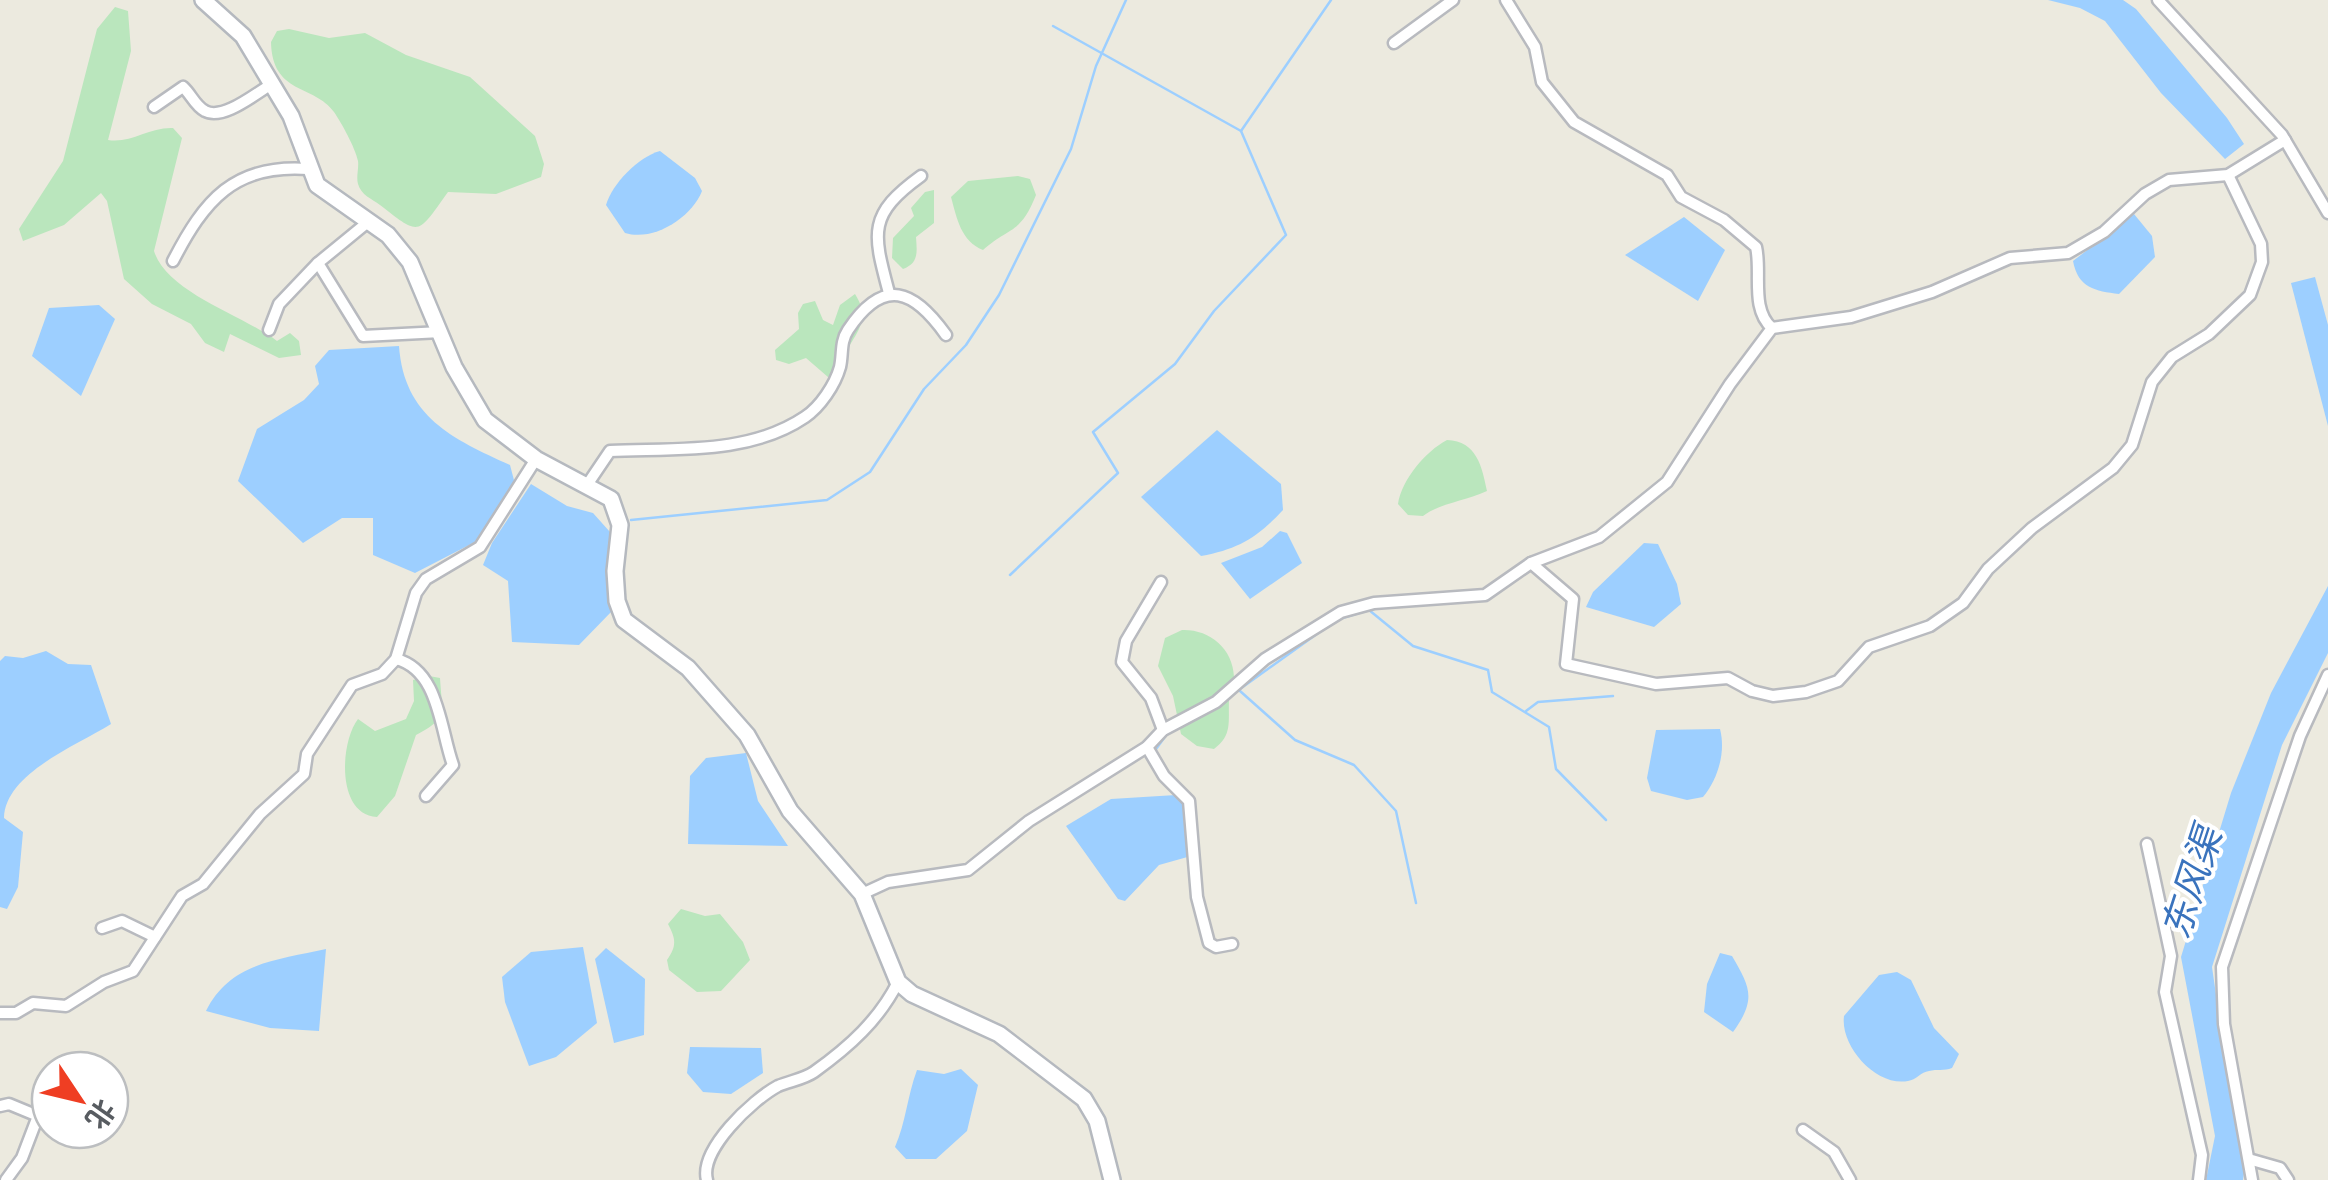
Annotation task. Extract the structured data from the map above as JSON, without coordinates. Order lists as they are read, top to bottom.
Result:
{
  "water": ["东风渠"],
  "north": "bottom right"
}
